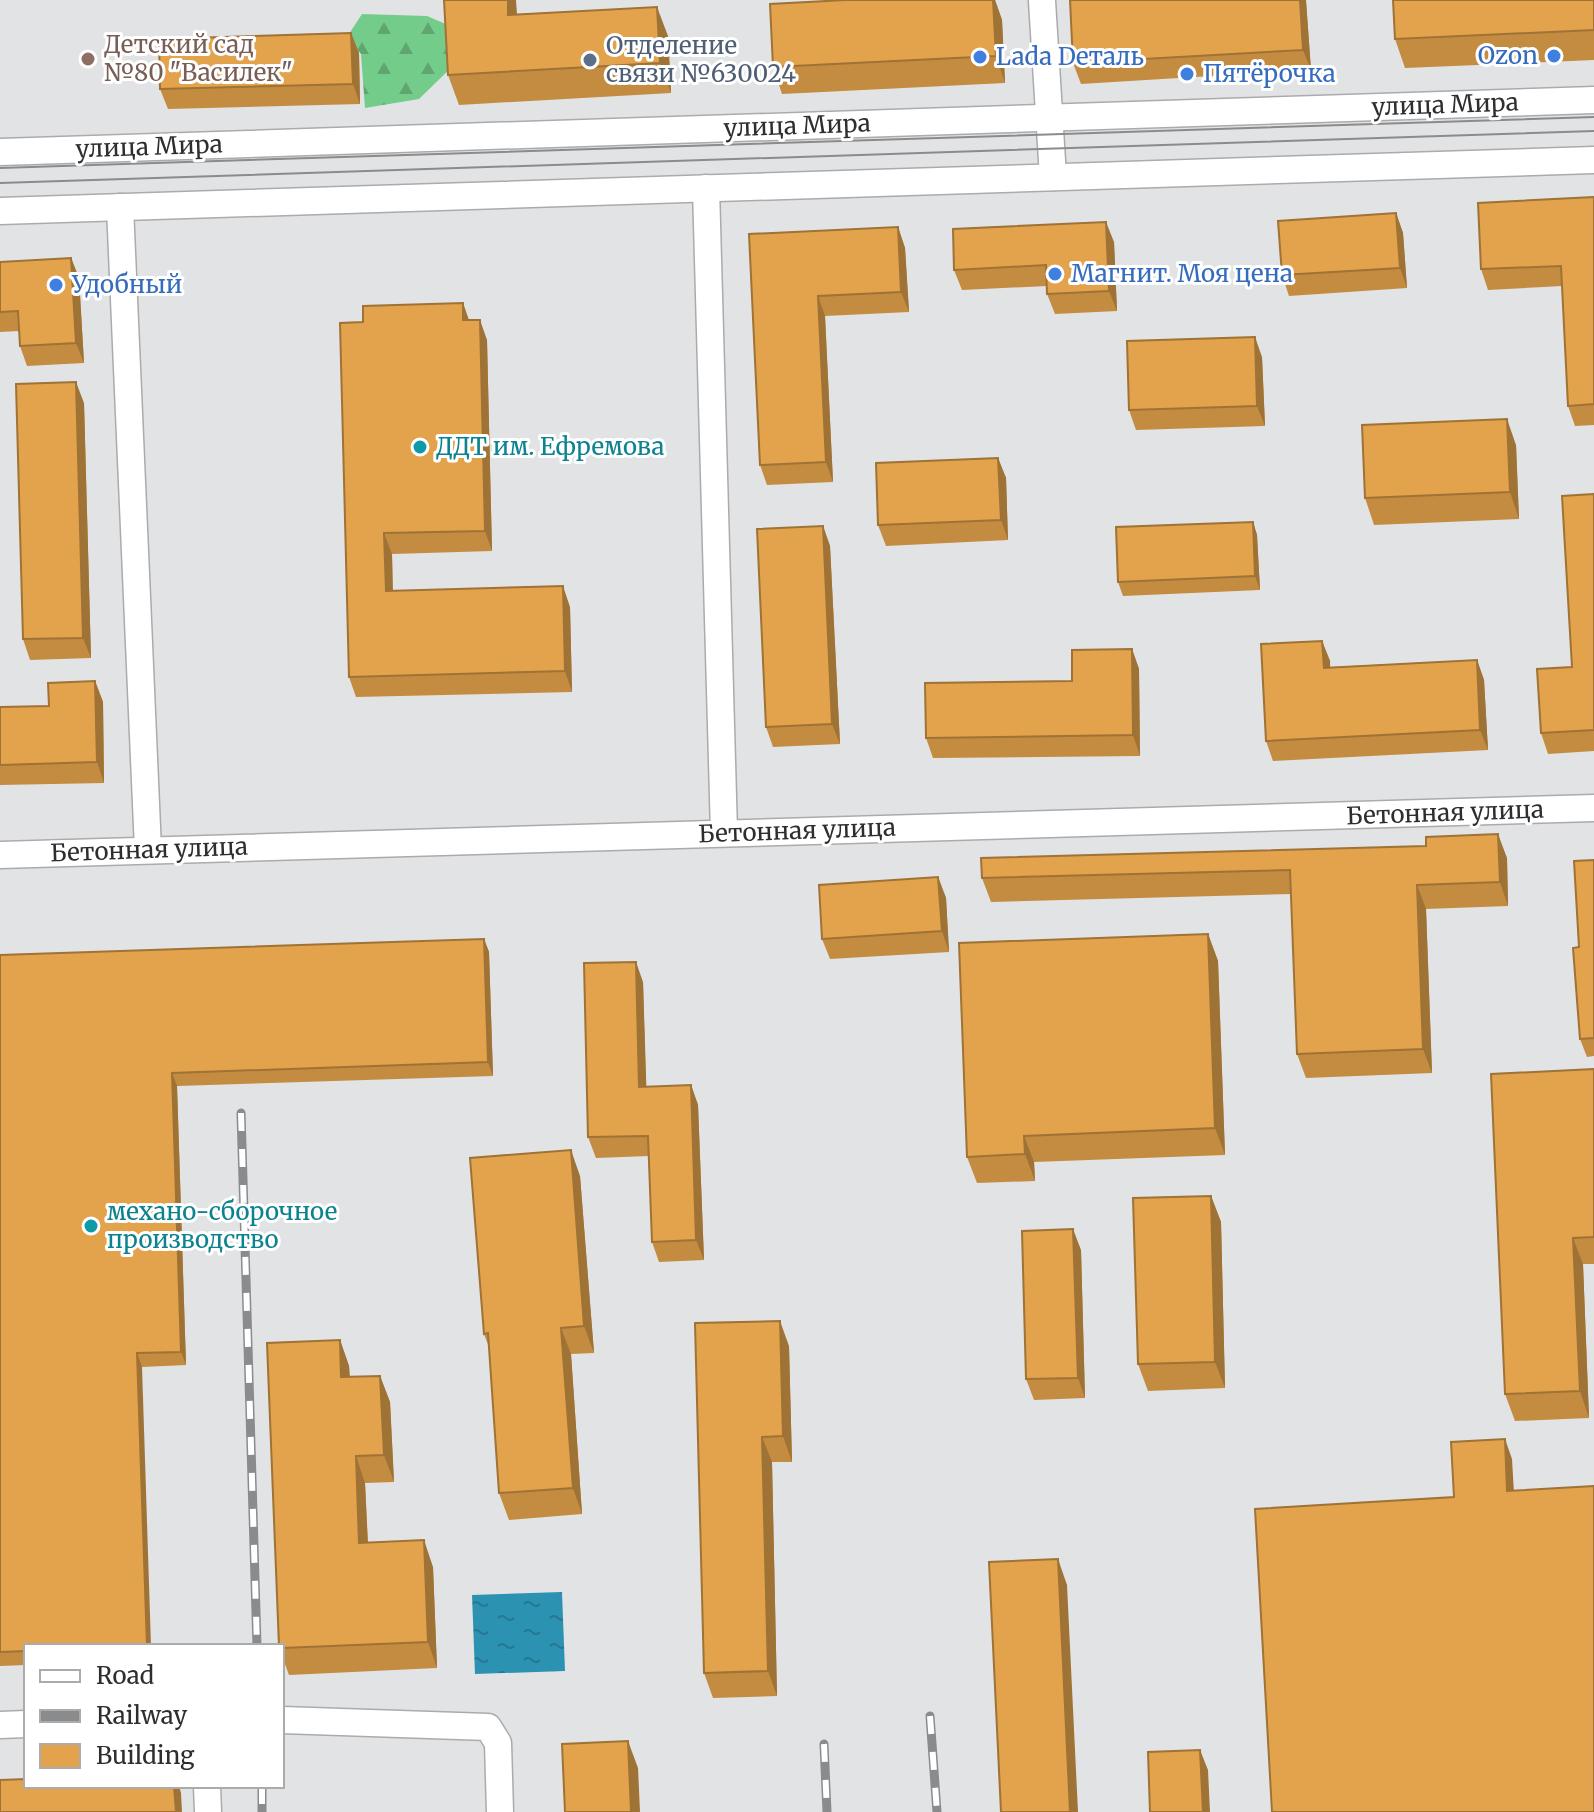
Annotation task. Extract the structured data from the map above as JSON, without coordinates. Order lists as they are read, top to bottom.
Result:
{
  "streets": {
    "street": ["улица Мира", "Бетонная улица"]
  },
  "places": [
    "Ozon",
    "Lada Dеталь",
    "Детский сад №80 \"Василек\"",
    "Отделение связи №630024",
    "Пятёрочка",
    "Магнит. Моя цена",
    "Удобный",
    "ДДТ им. Ефремова",
    "механо-сборочное производство"
  ],
  "legend": ["Road", "Railway", "Building"]
}
